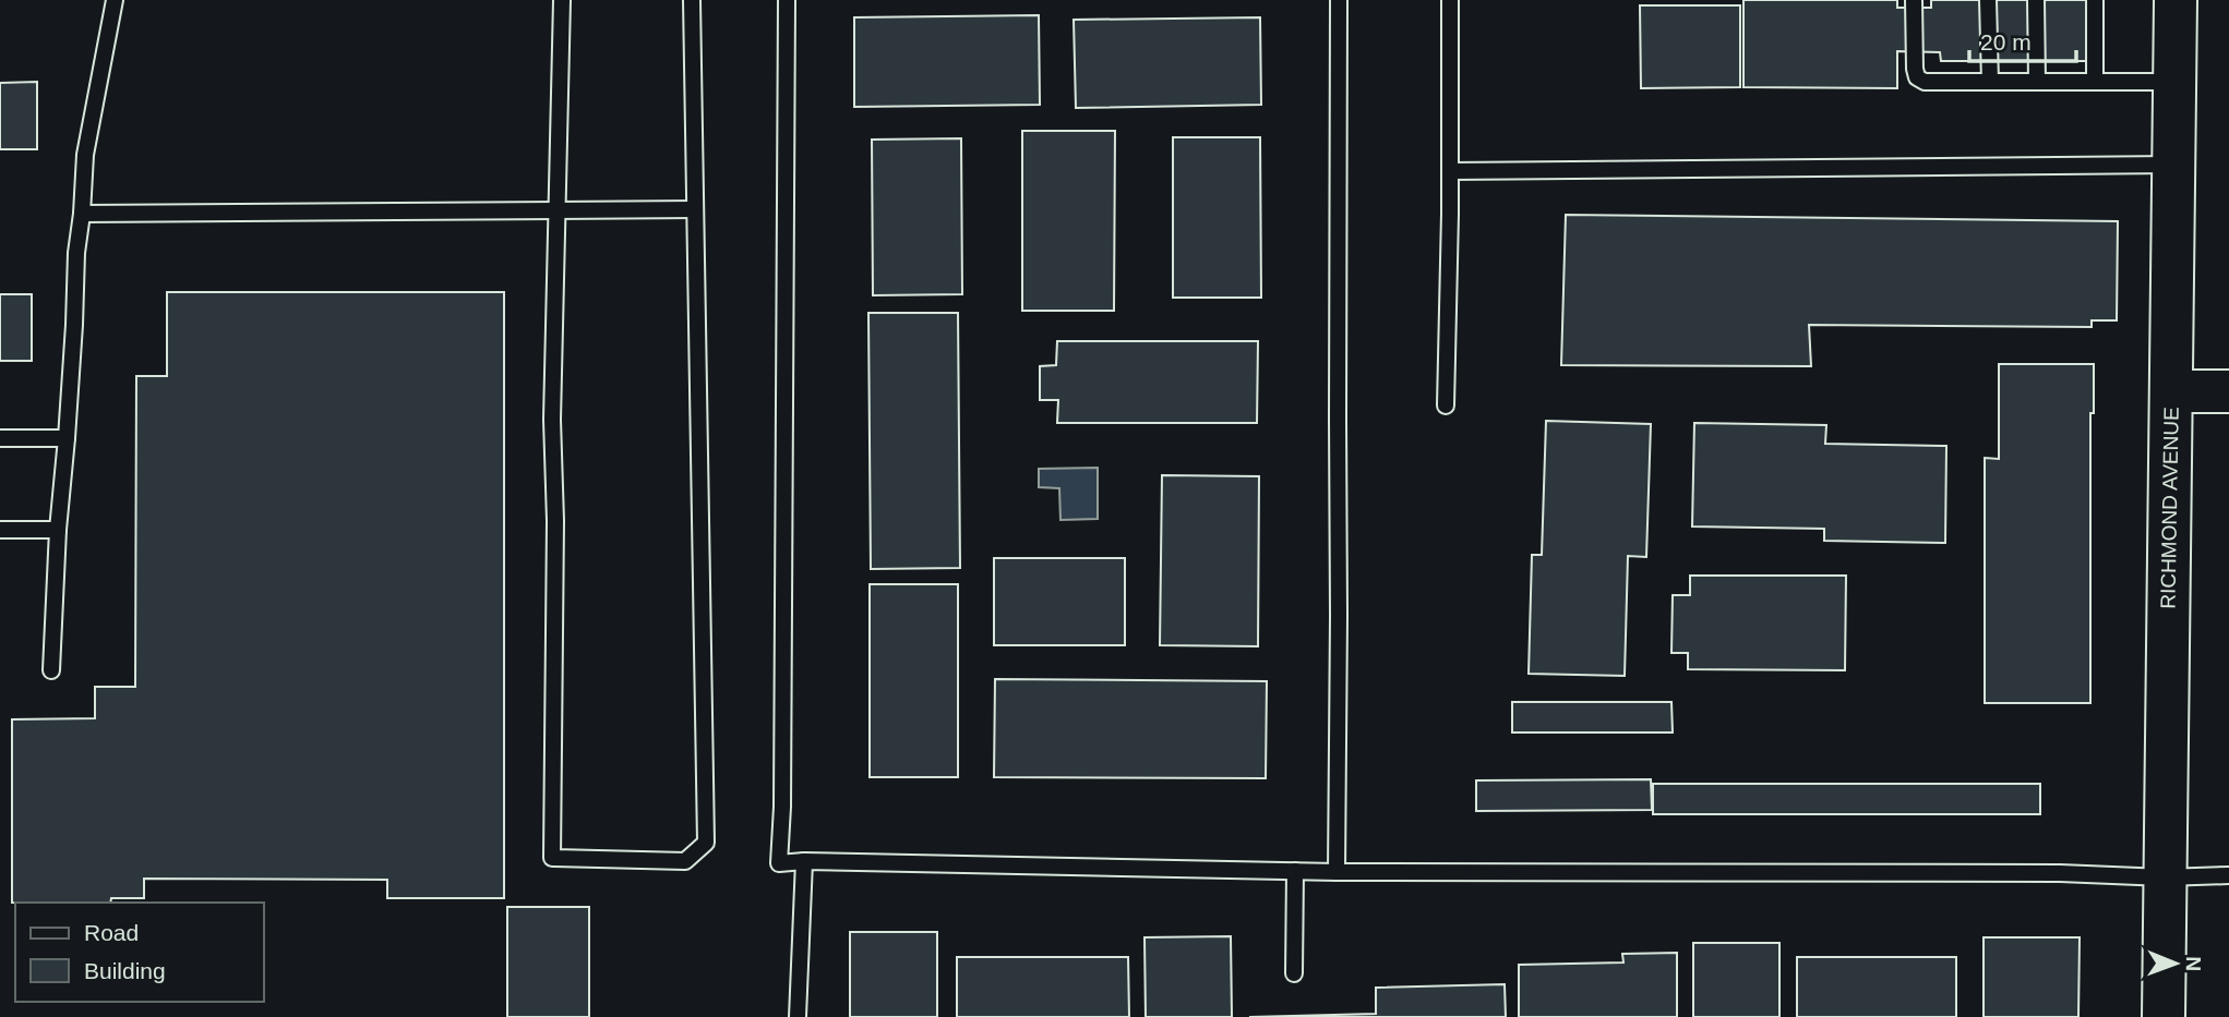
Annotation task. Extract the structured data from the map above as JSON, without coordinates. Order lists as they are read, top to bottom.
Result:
{
  "streets": {
    "main road": ["RICHMOND AVENUE"]
  },
  "legend": ["Road", "Building"],
  "scale_bar": "20 m",
  "north": "right"
}
